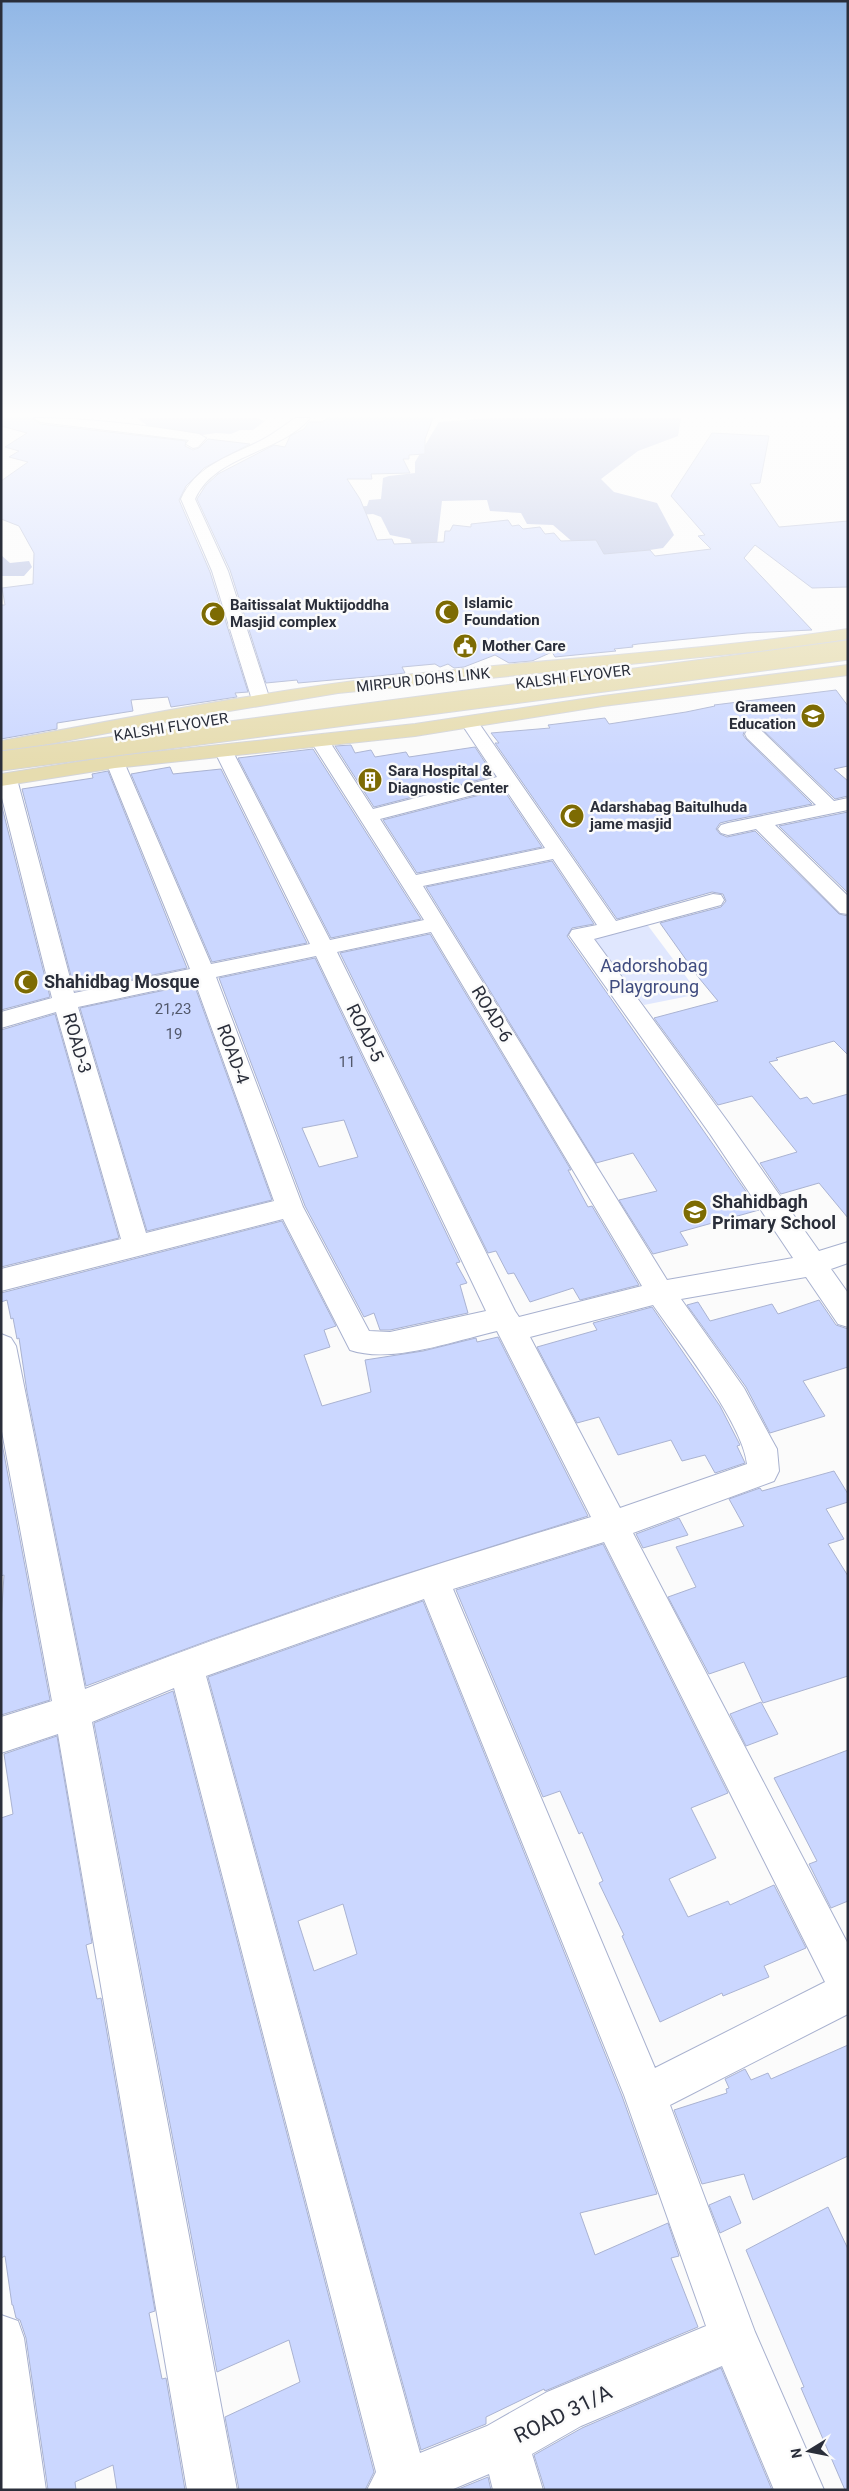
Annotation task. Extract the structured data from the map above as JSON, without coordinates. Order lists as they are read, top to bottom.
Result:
{
  "streets": {
    "main road": ["KALSHI FLYOVER", "MIRPUR DOHS LINK"],
    "street": [
      "ROAD-6",
      "ROAD-5",
      "ROAD-3",
      "ROAD-4",
      "ROAD 31/A"
    ]
  },
  "crossings": [
    ["KALSHI FLYOVER", "MIRPUR DOHS LINK"],
    ["ROAD-6", "ROAD-5"],
    ["ROAD-5", "ROAD-4"]
  ],
  "parks": ["Aadorshobag Playgroung"],
  "places": {
    "mosque": [
      "Islamic Foundation",
      "Baitissalat Muktijoddha Masjid complex",
      "Adarshabag Baitulhuda jame masjid",
      "Shahidbag Mosque"
    ],
    "public building": ["Mother Care"],
    "school or university": ["Grameen Education", "Shahidbagh Primary School"],
    "building": ["Sara Hospital & Diagnostic Center"]
  },
  "house_numbers": ["21,23", "19", "11"],
  "north": "left"
}
